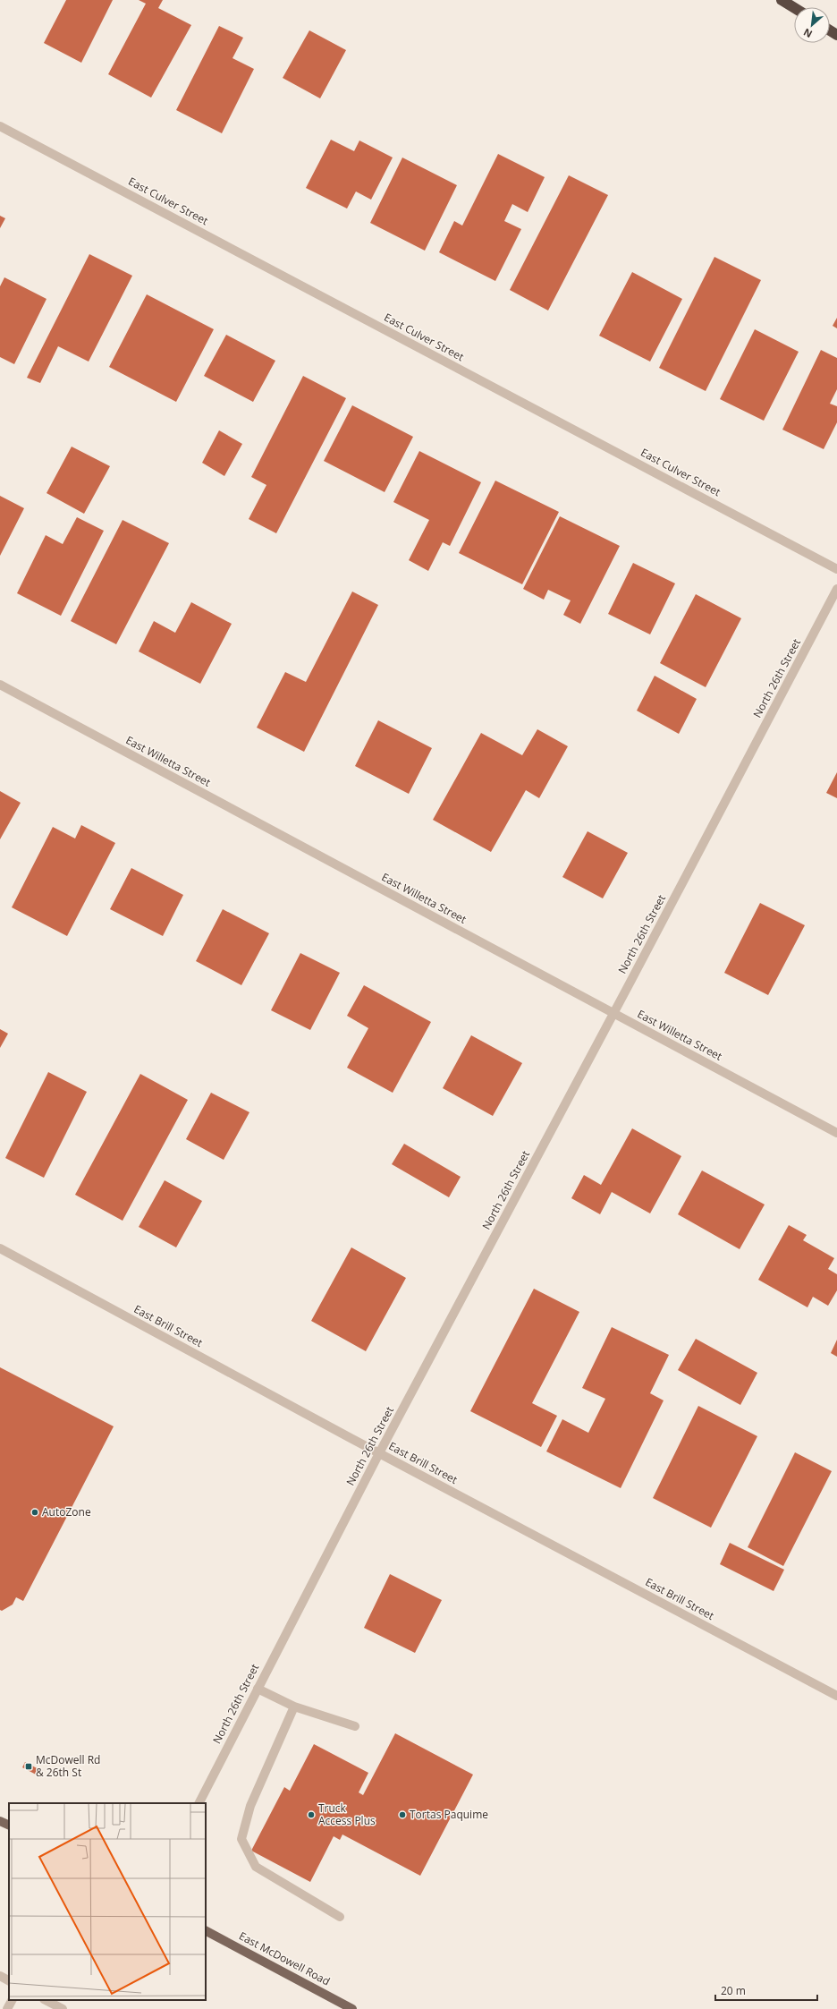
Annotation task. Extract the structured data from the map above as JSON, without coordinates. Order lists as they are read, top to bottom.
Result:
{
  "streets": {
    "main road": ["East McDowell Road"],
    "street": [
      "East Culver Street",
      "North 26th Street",
      "East Willetta Street",
      "East Brill Street"
    ]
  },
  "crossings": [
    ["North 26th Street", "East Willetta Street"],
    ["North 26th Street", "East Brill Street"]
  ],
  "places": {
    "other": ["AutoZone", "Truck Access Plus", "Tortas Paquime"],
    "transit": ["McDowell Rd & 26th St"]
  },
  "scale_bar": "20 m",
  "north": "bottom left"
}
